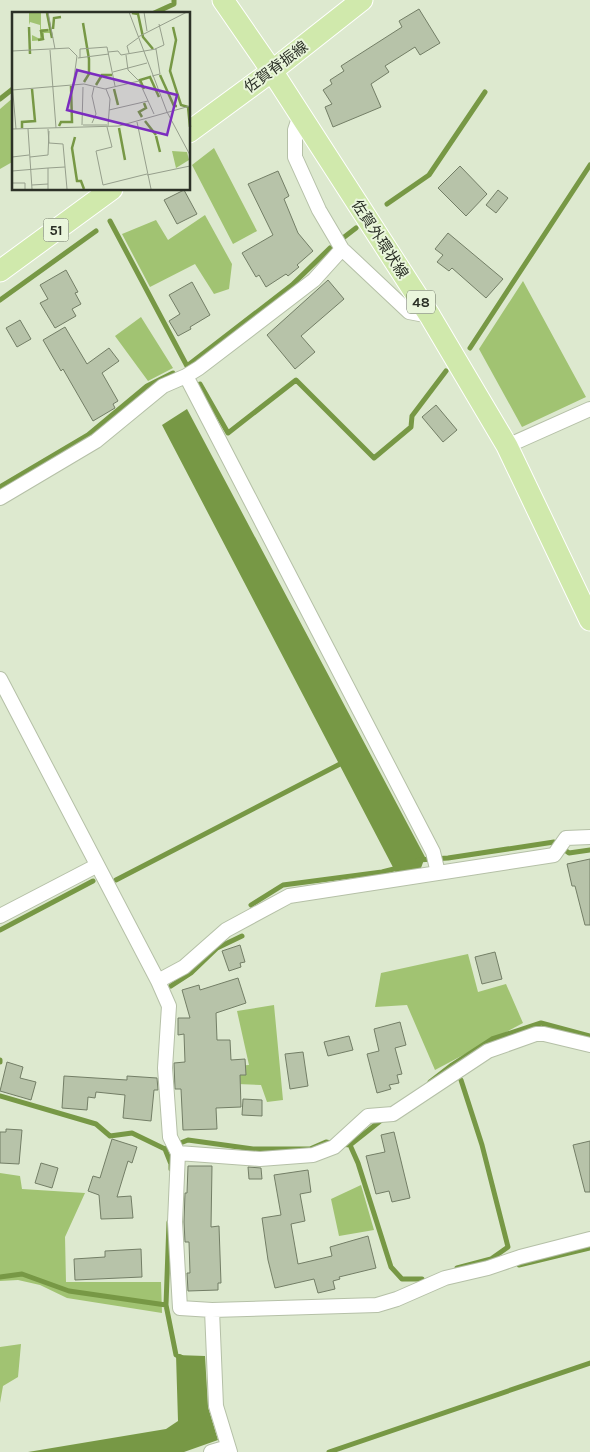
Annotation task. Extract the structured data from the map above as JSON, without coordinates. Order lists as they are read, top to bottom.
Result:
{
  "streets": {
    "main road": [
      "佐賀脊振線",
      "51",
      "佐賀外環状線",
      "48"
    ]
  },
  "crossings": [
    ["佐賀脊振線", "佐賀外環状線"]
  ]
}
